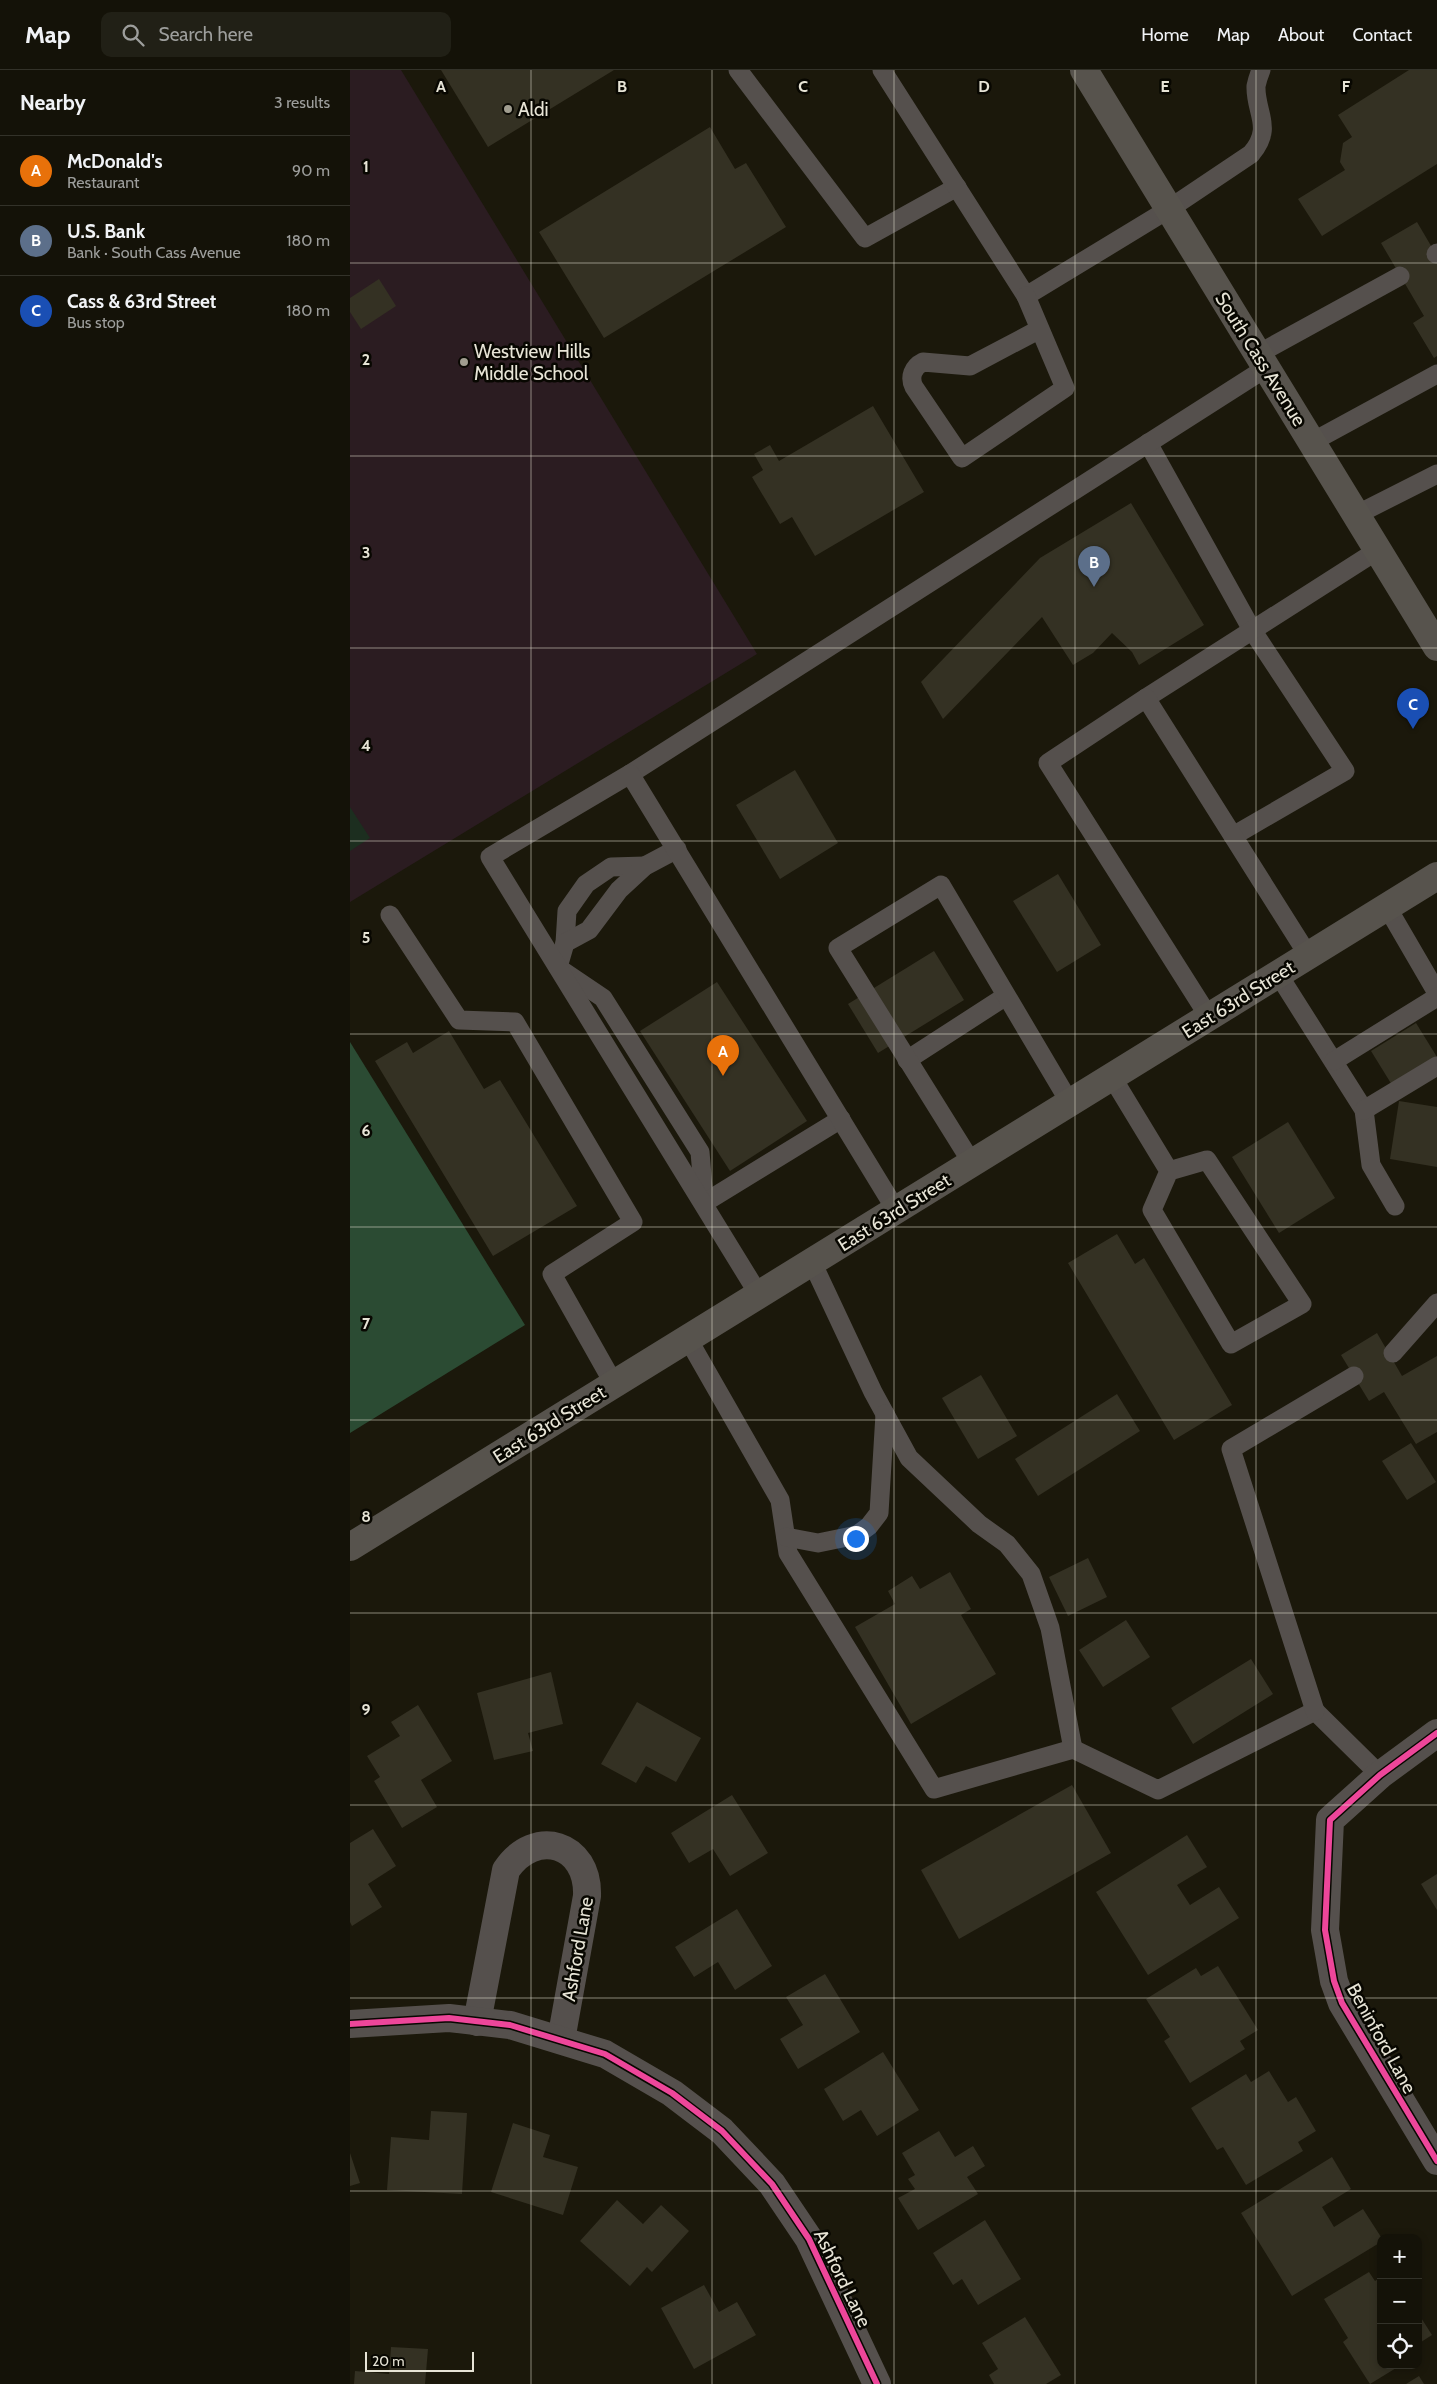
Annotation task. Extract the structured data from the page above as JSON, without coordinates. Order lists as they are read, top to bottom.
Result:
{
  "streets": {
    "main road": ["South Cass Avenue", "East 63rd Street"],
    "street": ["Ashford Lane", "Beninford Lane"]
  },
  "places": ["Aldi", "Westview Hills Middle School"],
  "scale_bar": "20 m",
  "page": {
    "header": "Map",
    "search": "Search here",
    "nav": [
      "Home",
      "Map",
      "About",
      "Contact"
    ],
    "heading": ["Nearby", "3 results"],
    "list": [
      {
        "mark": "A",
        "name": "McDonald's",
        "note": "Restaurant",
        "value": "90 m"
      },
      {
        "mark": "B",
        "name": "U.S. Bank",
        "note": "Bank · South Cass Avenue",
        "value": "180 m"
      },
      {
        "mark": "C",
        "name": "Cass & 63rd Street",
        "note": "Bus stop",
        "value": "180 m"
      }
    ],
    "pins": ["B", "C", "A"],
    "map_buttons": ["+", "−"],
    "scale": "20 m"
  },
  "grid": {
    "columns": [
      "A",
      "B",
      "C",
      "D",
      "E",
      "F"
    ],
    "rows": [
      "1",
      "2",
      "3",
      "4",
      "5",
      "6",
      "7",
      "8",
      "9"
    ]
  }
}
